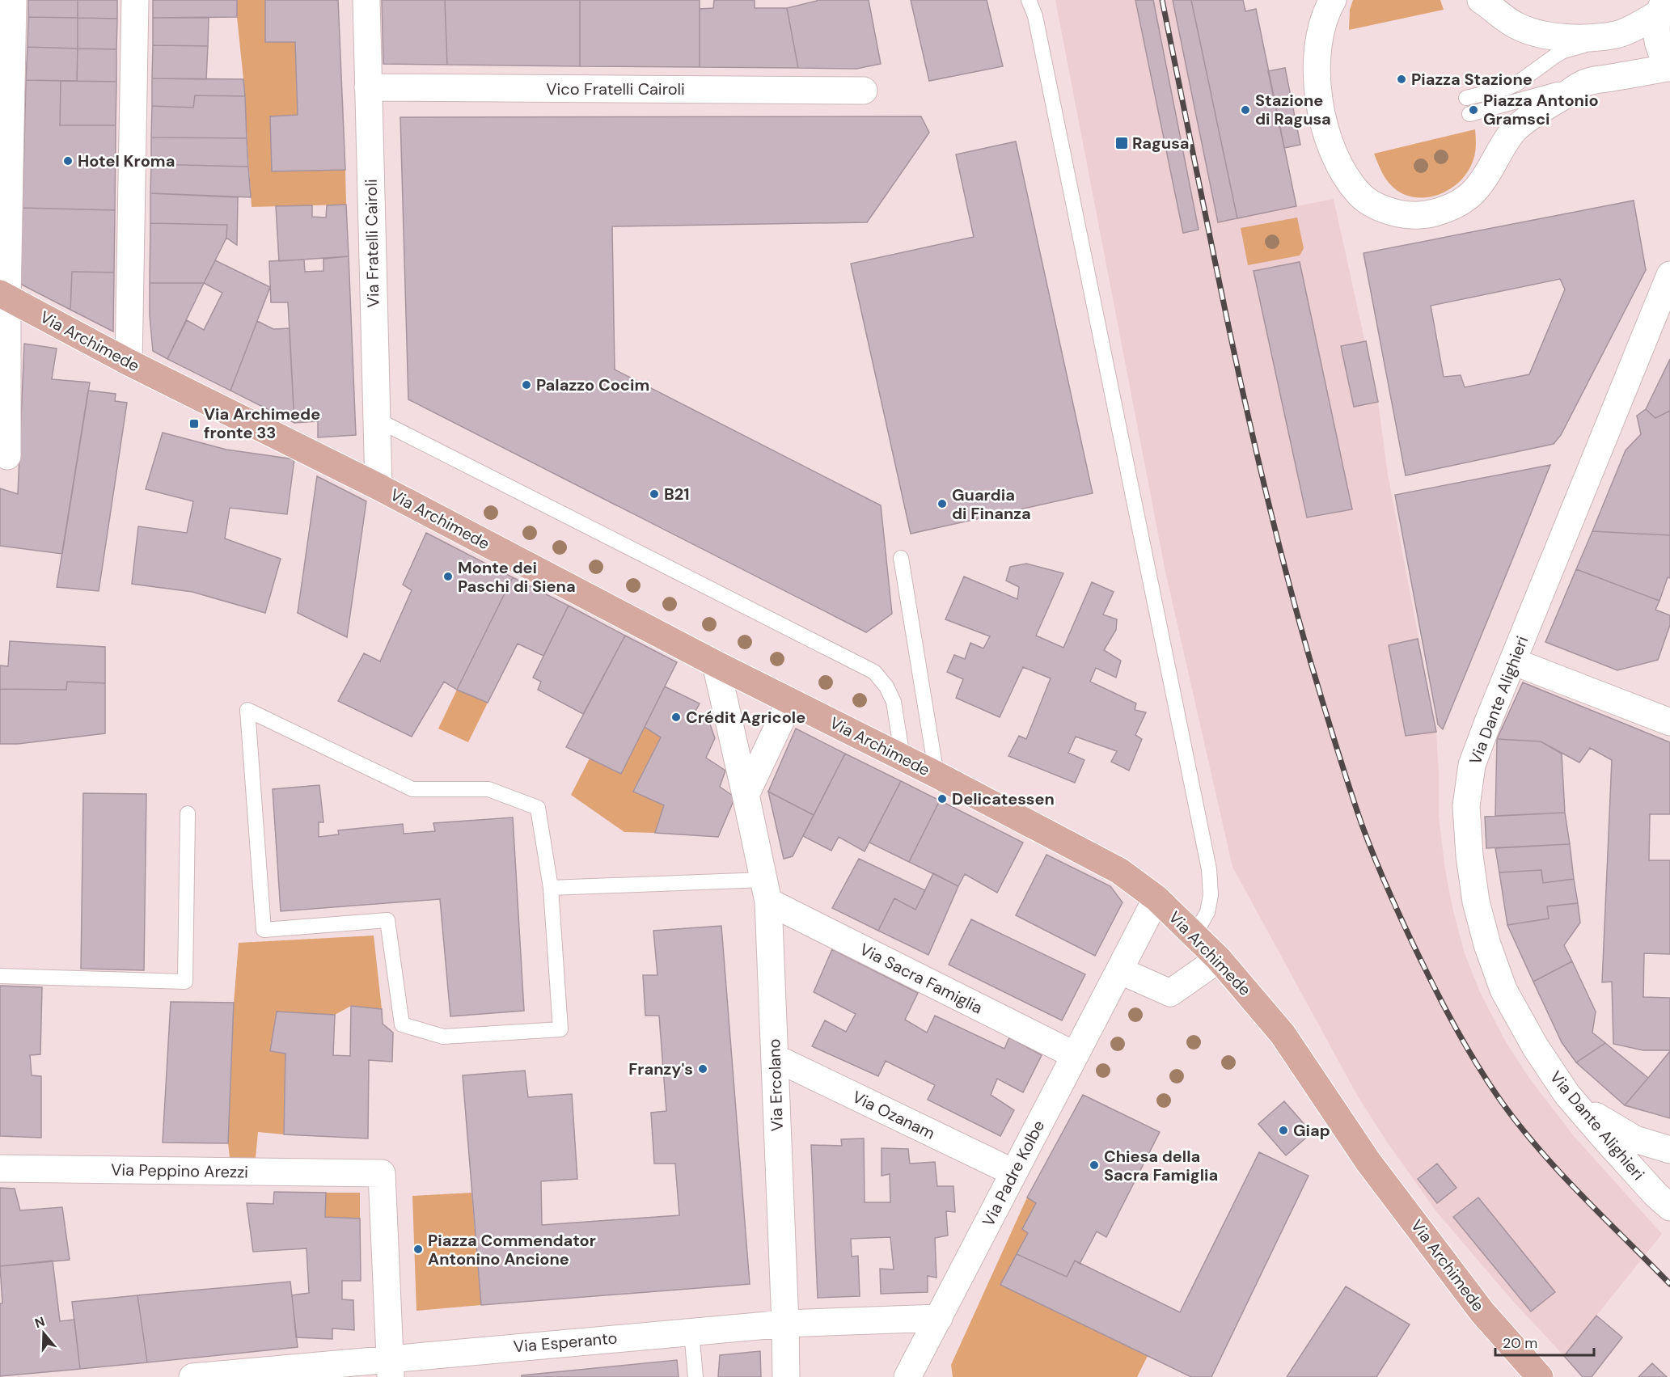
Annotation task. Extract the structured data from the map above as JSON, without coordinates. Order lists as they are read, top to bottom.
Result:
{
  "streets": {
    "main road": ["Via Archimede"],
    "street": [
      "Vico Fratelli Cairoli",
      "Via Fratelli Cairoli",
      "Via Dante Alighieri",
      "Via Sacra Famiglia",
      "Via Ercolano",
      "Via Ozanam",
      "Via Peppino Arezzi",
      "Via Padre Kolbe",
      "Via Esperanto"
    ]
  },
  "crossings": [
    ["Vico Fratelli Cairoli", "Via Fratelli Cairoli"],
    ["Via Fratelli Cairoli", "Via Archimede"],
    ["Via Archimede", "Via Ercolano"],
    ["Via Archimede", "Via Padre Kolbe"],
    ["Via Sacra Famiglia", "Via Ercolano"],
    ["Via Sacra Famiglia", "Via Padre Kolbe"],
    ["Via Ercolano", "Via Ozanam"],
    ["Via Ercolano", "Via Esperanto"],
    ["Via Ozanam", "Via Padre Kolbe"],
    ["Via Peppino Arezzi", "Via Esperanto"],
    ["Via Padre Kolbe", "Via Esperanto"]
  ],
  "places": {
    "other": [
      "Piazza Stazione",
      "Stazione di Ragusa",
      "Piazza Antonio Gramsci",
      "Hotel Kroma",
      "Palazzo Cocim",
      "B21",
      "Guardia di Finanza",
      "Monte dei Paschi di Siena",
      "Crédit Agricole",
      "Delicatessen",
      "Franzy's",
      "Giap",
      "Chiesa della Sacra Famiglia",
      "Piazza Commendator Antonino Ancione"
    ],
    "transit": ["Ragusa", "Via Archimede fronte 33"]
  },
  "scale_bar": "20 m",
  "north": "top"
}
